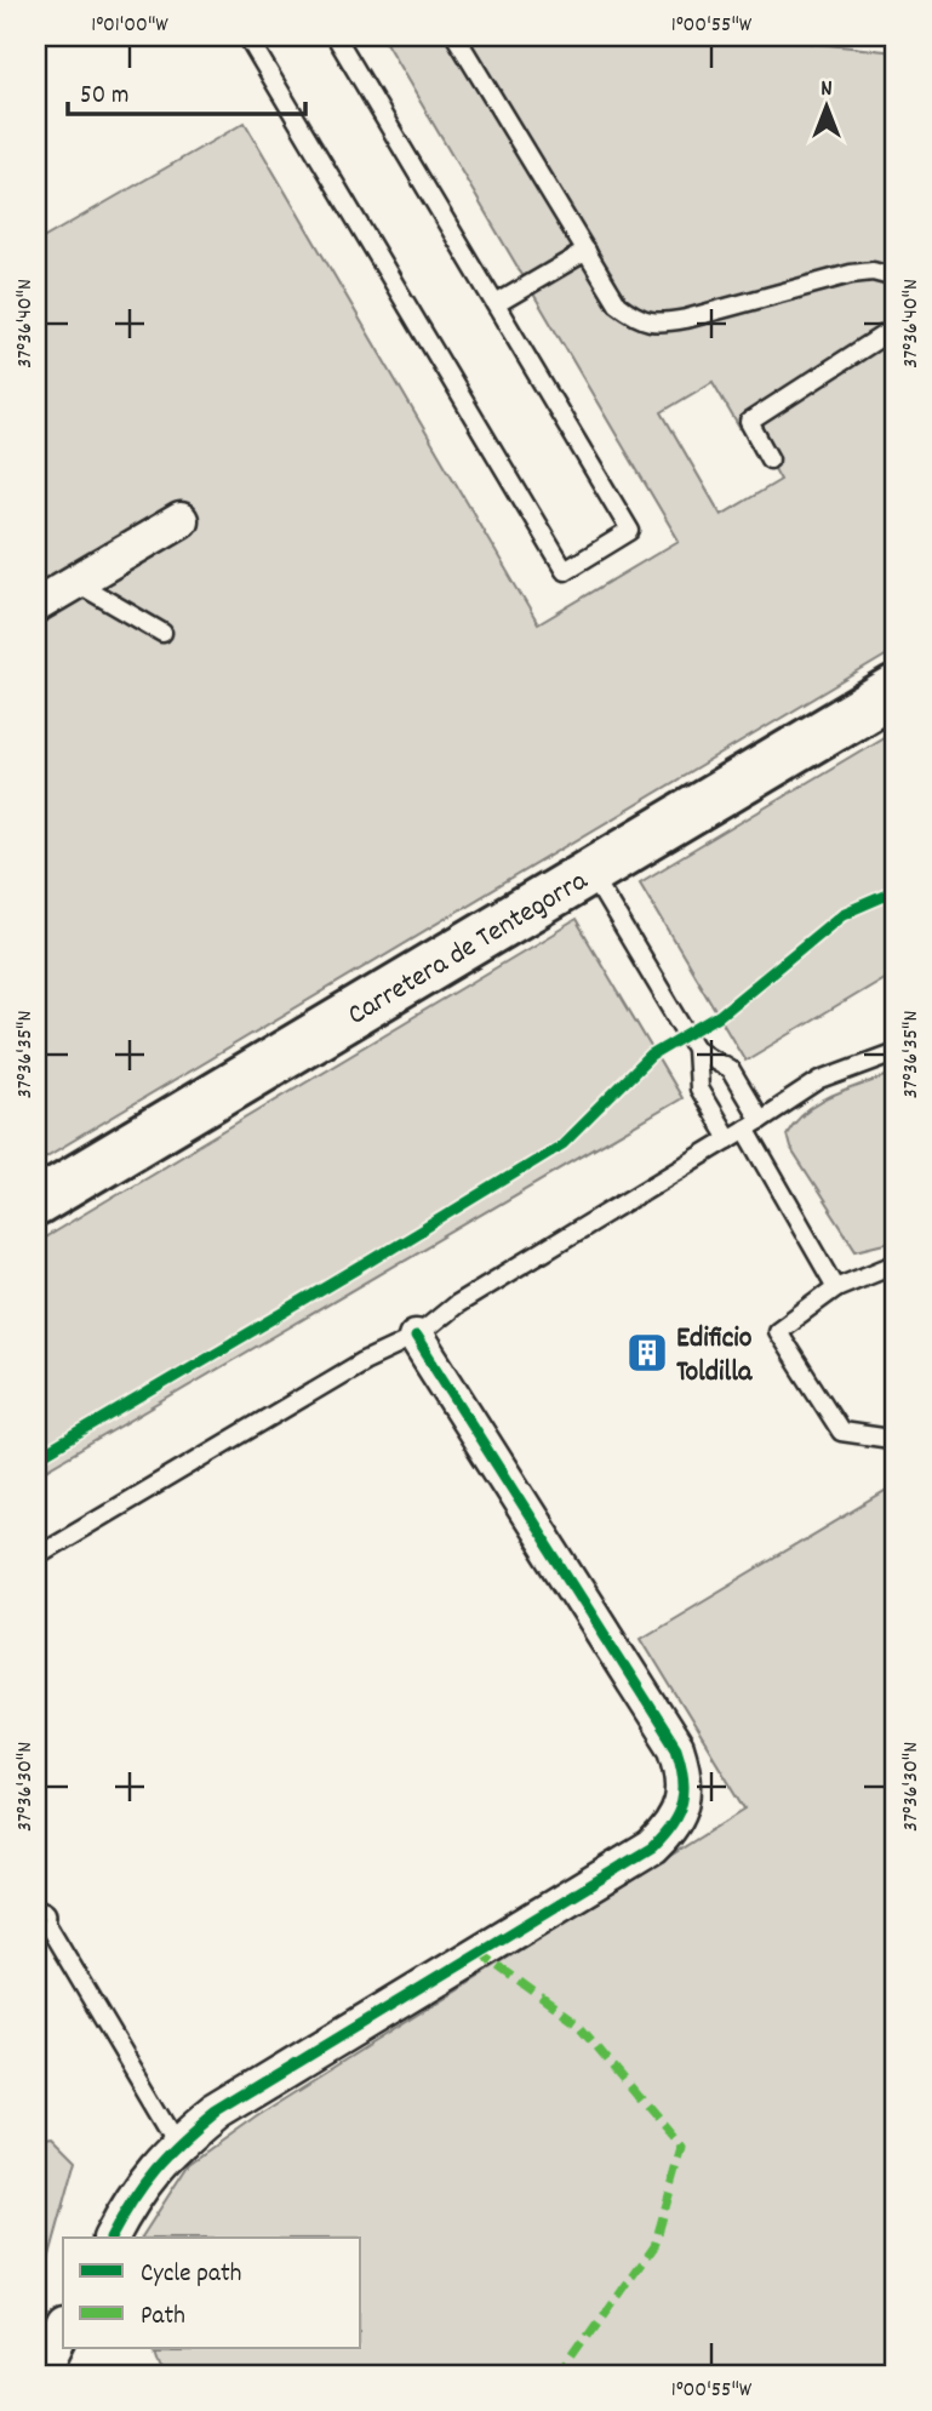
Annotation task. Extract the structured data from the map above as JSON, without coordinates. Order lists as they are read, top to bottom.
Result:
{
  "streets": {
    "main road": ["Carretera de Tentegorra"]
  },
  "places": {
    "building": ["Edificio Toldilla"]
  },
  "legend": ["Cycle path", "Path"],
  "scale_bar": "50 m",
  "north": "top",
  "coordinates": [
    "1°01'00\"W",
    "1°00'55\"W",
    "37°36'40\"N",
    "37°36'35\"N",
    "37°36'30\"N"
  ]
}
